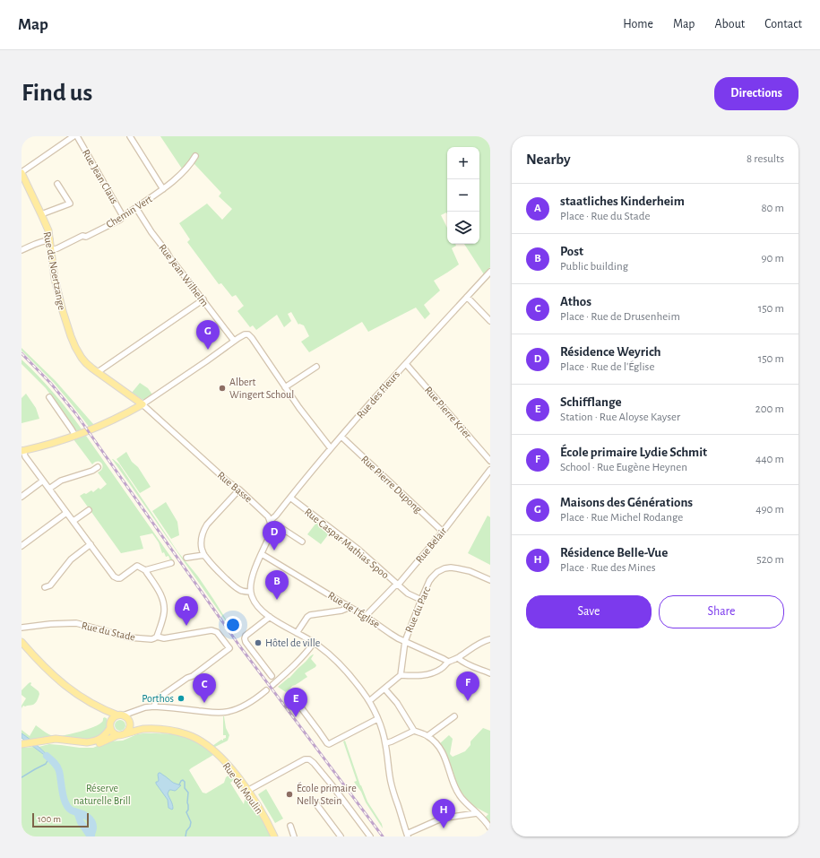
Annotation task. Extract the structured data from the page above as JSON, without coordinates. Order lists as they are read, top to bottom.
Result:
{
  "streets": {
    "main road": ["Rue de Noertzange", "Rue du Moulin"],
    "street": [
      "Rue Jean Claus",
      "Chemin Vert",
      "Rue Jean Wilhelm",
      "Rue des Fleurs",
      "Rue Pierre Krier",
      "Rue Pierre Dupong",
      "Rue Basse",
      "Rue Caspar Mathias Spoo",
      "Rue Belair",
      "Rue de l'Église",
      "Rue du Parc",
      "Rue du Stade"
    ]
  },
  "crossings": [
    ["Rue Jean Claus", "Chemin Vert"],
    ["Chemin Vert", "Rue de Noertzange"],
    ["Chemin Vert", "Rue Jean Wilhelm"],
    ["Rue de Noertzange", "Rue Basse"],
    ["Rue des Fleurs", "Rue Pierre Krier"],
    ["Rue des Fleurs", "Rue Pierre Dupong"],
    ["Rue des Fleurs", "Rue Basse"],
    ["Rue des Fleurs", "Rue Caspar Mathias Spoo"],
    ["Rue Pierre Dupong", "Rue Belair"],
    ["Rue Caspar Mathias Spoo", "Rue Belair"],
    ["Rue Caspar Mathias Spoo", "Rue du Parc"],
    ["Rue Belair", "Rue de l'Église"],
    ["Rue de l'Église", "Rue du Parc"]
  ],
  "parks": ["Réserve naturelle Brill"],
  "places": [
    "Albert Wingert Schoul",
    "Hôtel de ville",
    "Porthos",
    "École primaire Nelly Stein"
  ],
  "scale_bar": "100 m",
  "page": {
    "header": "Map",
    "nav": [
      "Home",
      "Map",
      "About",
      "Contact"
    ],
    "buttons": [
      "Directions",
      ["Save", "Share"]
    ],
    "title": "Find us",
    "heading": ["Nearby", "8 results"],
    "map_buttons": ["+", "−"],
    "list": [
      {
        "mark": "A",
        "name": "staatliches Kinderheim",
        "note": "Place · Rue du Stade",
        "value": "80 m"
      },
      {
        "mark": "B",
        "name": "Post",
        "note": "Public building",
        "value": "90 m"
      },
      {
        "mark": "C",
        "name": "Athos",
        "note": "Place · Rue de Drusenheim",
        "value": "150 m"
      },
      {
        "mark": "D",
        "name": "Résidence Weyrich",
        "note": "Place · Rue de l'Église",
        "value": "150 m"
      },
      {
        "mark": "E",
        "name": "Schifflange",
        "note": "Station · Rue Aloyse Kayser",
        "value": "200 m"
      },
      {
        "mark": "F",
        "name": "École primaire Lydie Schmit",
        "note": "School · Rue Eugène Heynen",
        "value": "440 m"
      },
      {
        "mark": "G",
        "name": "Maisons des Générations",
        "note": "Place · Rue Michel Rodange",
        "value": "490 m"
      },
      {
        "mark": "H",
        "name": "Résidence Belle-Vue",
        "note": "Place · Rue des Mines",
        "value": "520 m"
      }
    ],
    "pins": [
      "G",
      "D",
      "B",
      "A",
      "F",
      "C",
      "E",
      "H"
    ],
    "scale": "100 m"
  }
}
